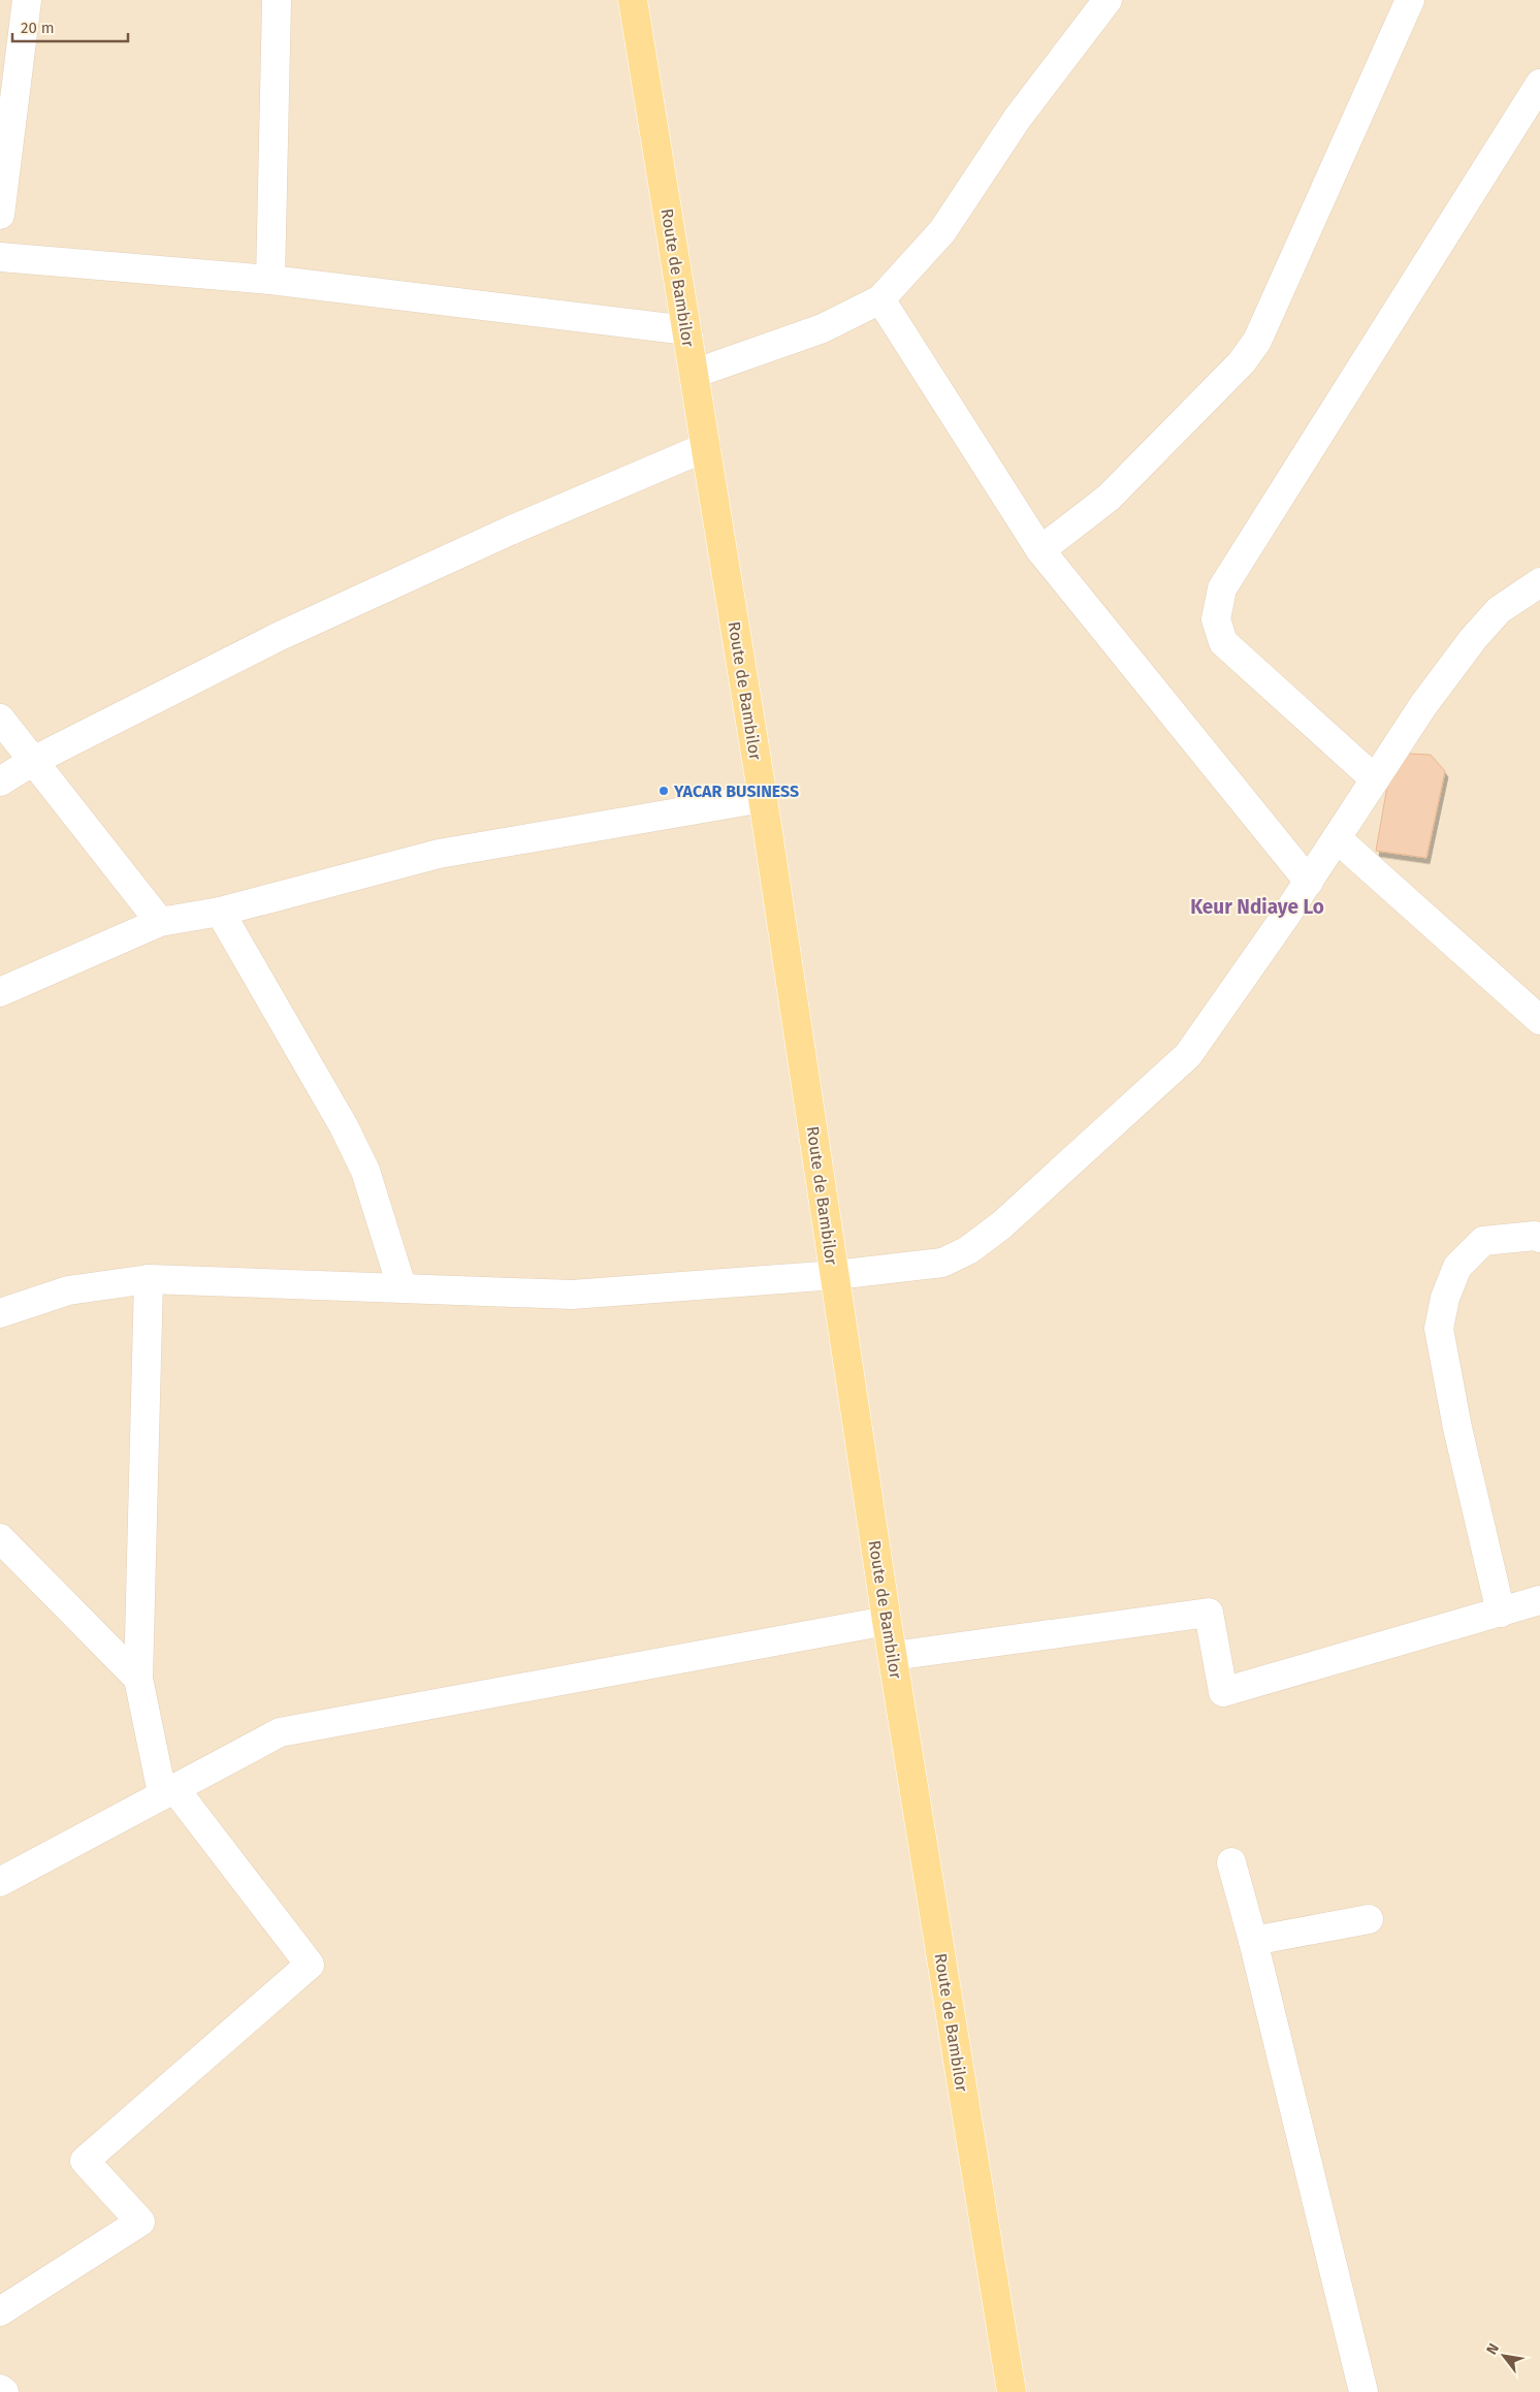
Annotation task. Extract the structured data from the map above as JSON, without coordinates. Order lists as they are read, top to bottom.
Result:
{
  "streets": {
    "main road": ["Route de Bambilor"]
  },
  "districts": ["Keur Ndiaye Lo"],
  "places": ["YACAR BUSINESS"],
  "scale_bar": "20 m",
  "north": "top left"
}
